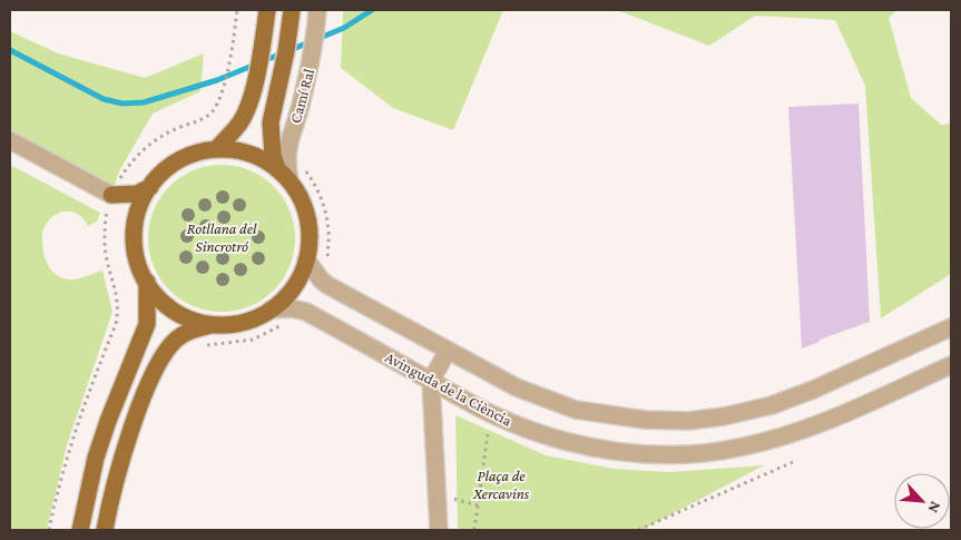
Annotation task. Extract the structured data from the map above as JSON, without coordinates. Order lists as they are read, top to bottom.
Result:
{
  "streets": {
    "street": ["Camí Ral", "Avinguda de la Ciència"]
  },
  "crossings": [
    ["Camí Ral", "Avinguda de la Ciència"]
  ],
  "parks": ["Rotllana del Sincrotró", "Plaça de Xercavins"],
  "north": "bottom right"
}
